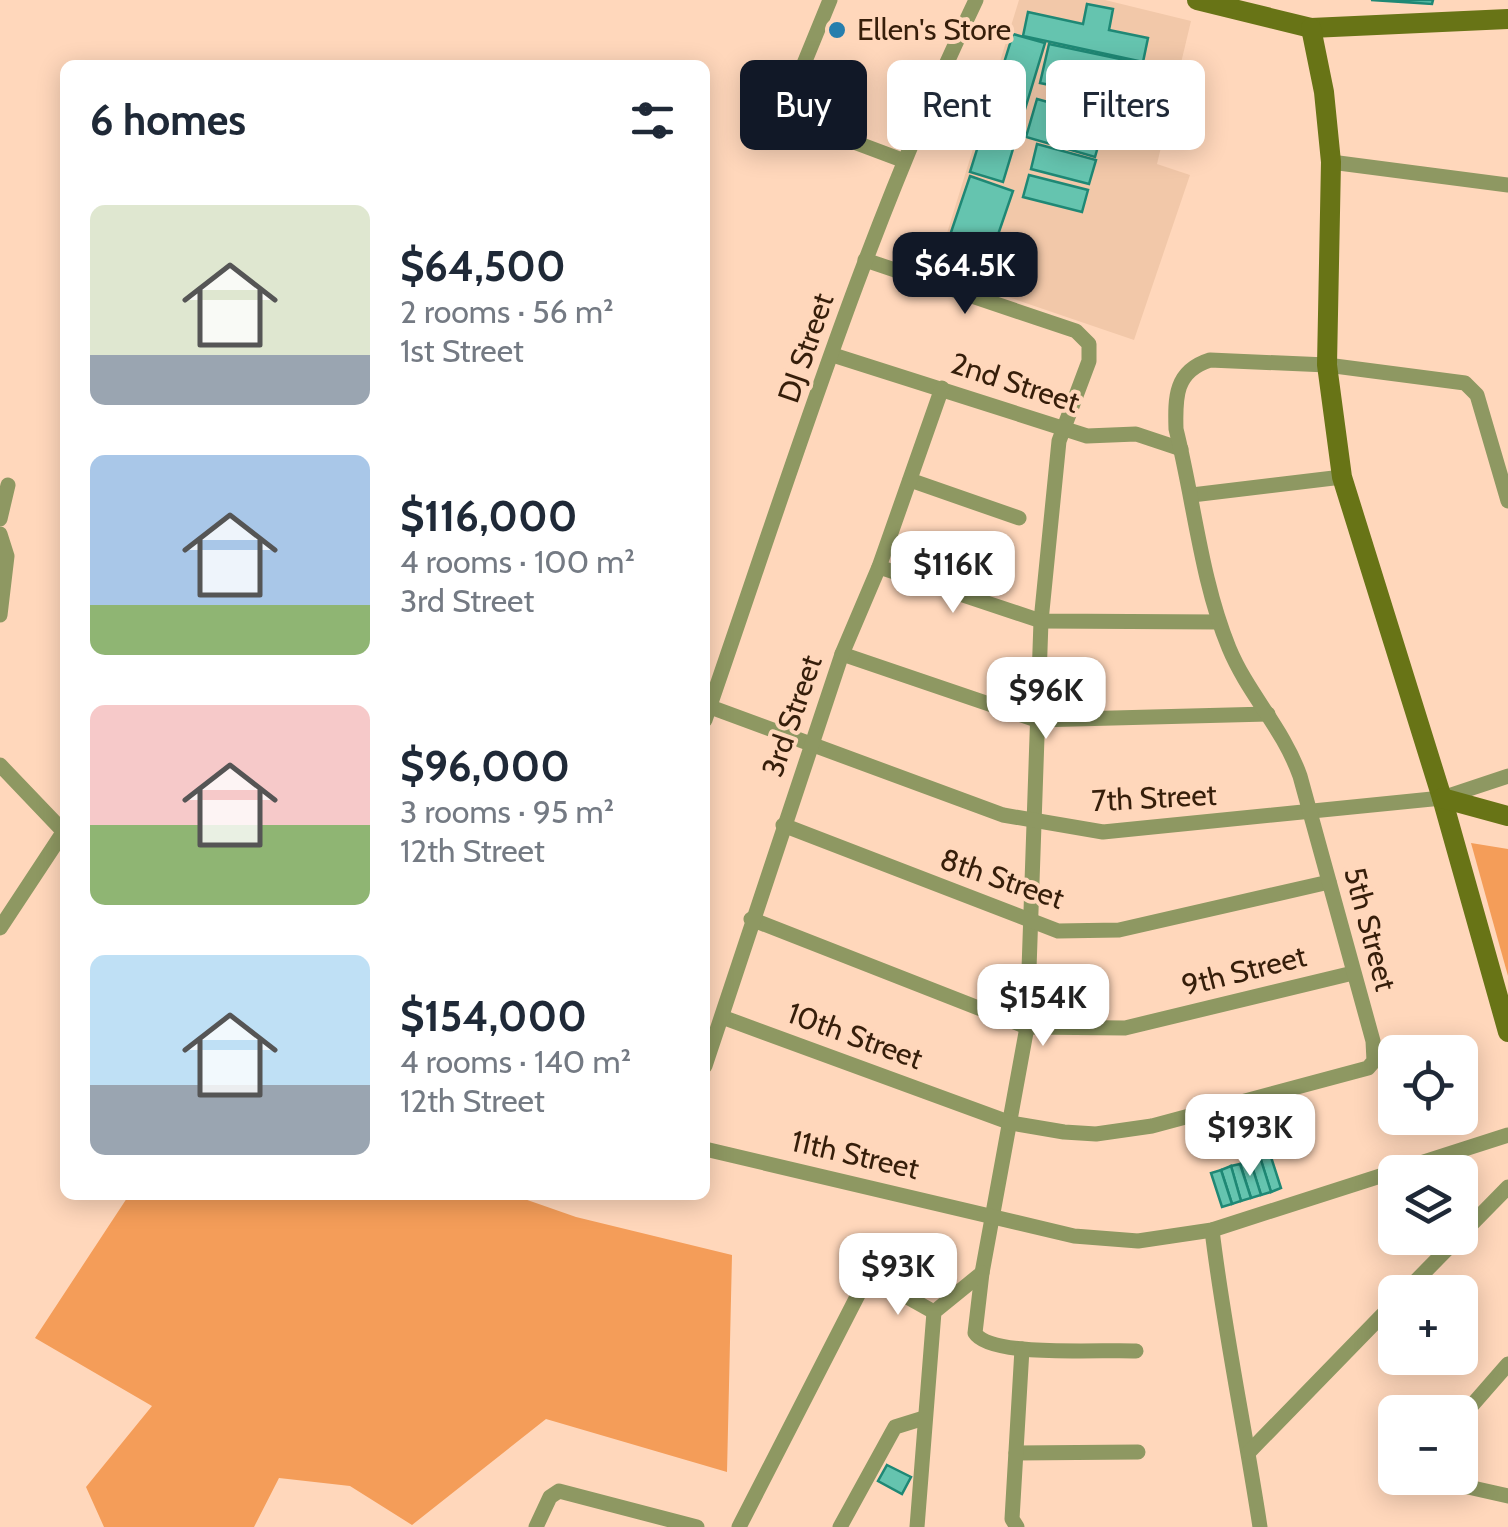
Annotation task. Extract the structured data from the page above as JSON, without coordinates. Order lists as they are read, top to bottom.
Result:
{
  "streets": {
    "street": [
      "DJ Street",
      "2nd Street",
      "3rd Street",
      "7th Street",
      "8th Street",
      "5th Street",
      "9th Street",
      "10th Street",
      "11th Street"
    ]
  },
  "crossings": [
    ["DJ Street", "2nd Street"],
    ["2nd Street", "3rd Street"],
    ["2nd Street", "5th Street"],
    ["3rd Street", "7th Street"],
    ["3rd Street", "8th Street"],
    ["3rd Street", "9th Street"],
    ["3rd Street", "10th Street"],
    ["7th Street", "5th Street"],
    ["8th Street", "5th Street"],
    ["5th Street", "9th Street"],
    ["5th Street", "10th Street"]
  ],
  "places": ["Ellen's Store"],
  "page": {
    "chip": ["Buy", "Rent", "Filters"],
    "heading": "6 homes",
    "list": [
      {
        "name": "$64,500",
        "note": "2 rooms · 56 m² · 1st Street"
      },
      {
        "name": "$116,000",
        "note": "4 rooms · 100 m² · 3rd Street"
      },
      {
        "name": "$96,000",
        "note": "3 rooms · 95 m² · 12th Street"
      },
      {
        "name": "$154,000",
        "note": "4 rooms · 140 m² · 12th Street"
      }
    ],
    "price": [
      "$64.5K",
      "$116K",
      "$96K",
      "$154K",
      "$193K",
      "$93K"
    ],
    "map_buttons": ["+", "−"]
  }
}
